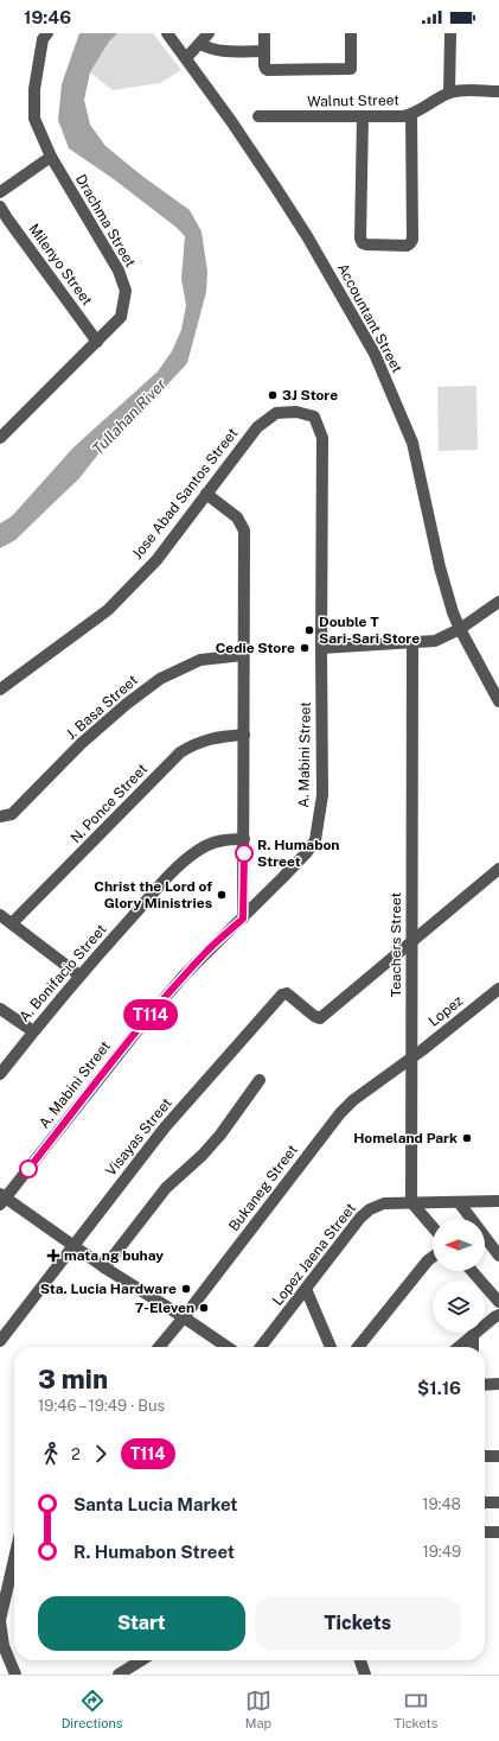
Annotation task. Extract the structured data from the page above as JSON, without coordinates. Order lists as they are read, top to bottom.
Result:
{
  "streets": {
    "street": [
      "Walnut Street",
      "Drachma Street",
      "Milenyo Street",
      "Accountant Street",
      "Jose Abad Santos Street",
      "J. Basa Street",
      "A. Mabini Street",
      "N. Ponce Street",
      "Teachers Street",
      "A. Bonifacio Street",
      "Lopez",
      "Visayas Street",
      "Bukaneg Street",
      "Lopez Jaena Street"
    ]
  },
  "crossings": [
    ["Drachma Street", "Milenyo Street"],
    ["Jose Abad Santos Street", "A. Mabini Street"],
    ["Teachers Street", "Lopez"],
    ["Teachers Street", "Visayas Street"],
    ["Teachers Street", "Bukaneg Street"],
    ["Teachers Street", "Lopez Jaena Street"],
    ["Lopez", "Bukaneg Street"]
  ],
  "water": ["Tullahan River"],
  "places": {
    "other": [
      "3J Store",
      "Double T Sari-Sari Store",
      "Cedie Store",
      "R. Humabon Street",
      "Christ the Lord of Glory Ministries",
      "Homeland Park",
      "Sta. Lucia Hardware",
      "7-Eleven"
    ],
    "health": ["mata ng buhay"]
  },
  "lines": ["bus line T114"],
  "north": "left",
  "page": {
    "status": "19:46",
    "on_map": "T114",
    "heading": ["3 min", "19:46 – 19:49 · Bus", "$1.16"],
    "legs": ["2", "T114"],
    "list": [
      {
        "name": "Santa Lucia Market",
        "value": "19:48"
      },
      {
        "name": "R. Humabon Street",
        "value": "19:49"
      }
    ],
    "buttons": ["Start", "Tickets"],
    "tabs": ["Directions", "Map", "Tickets"]
  }
}
